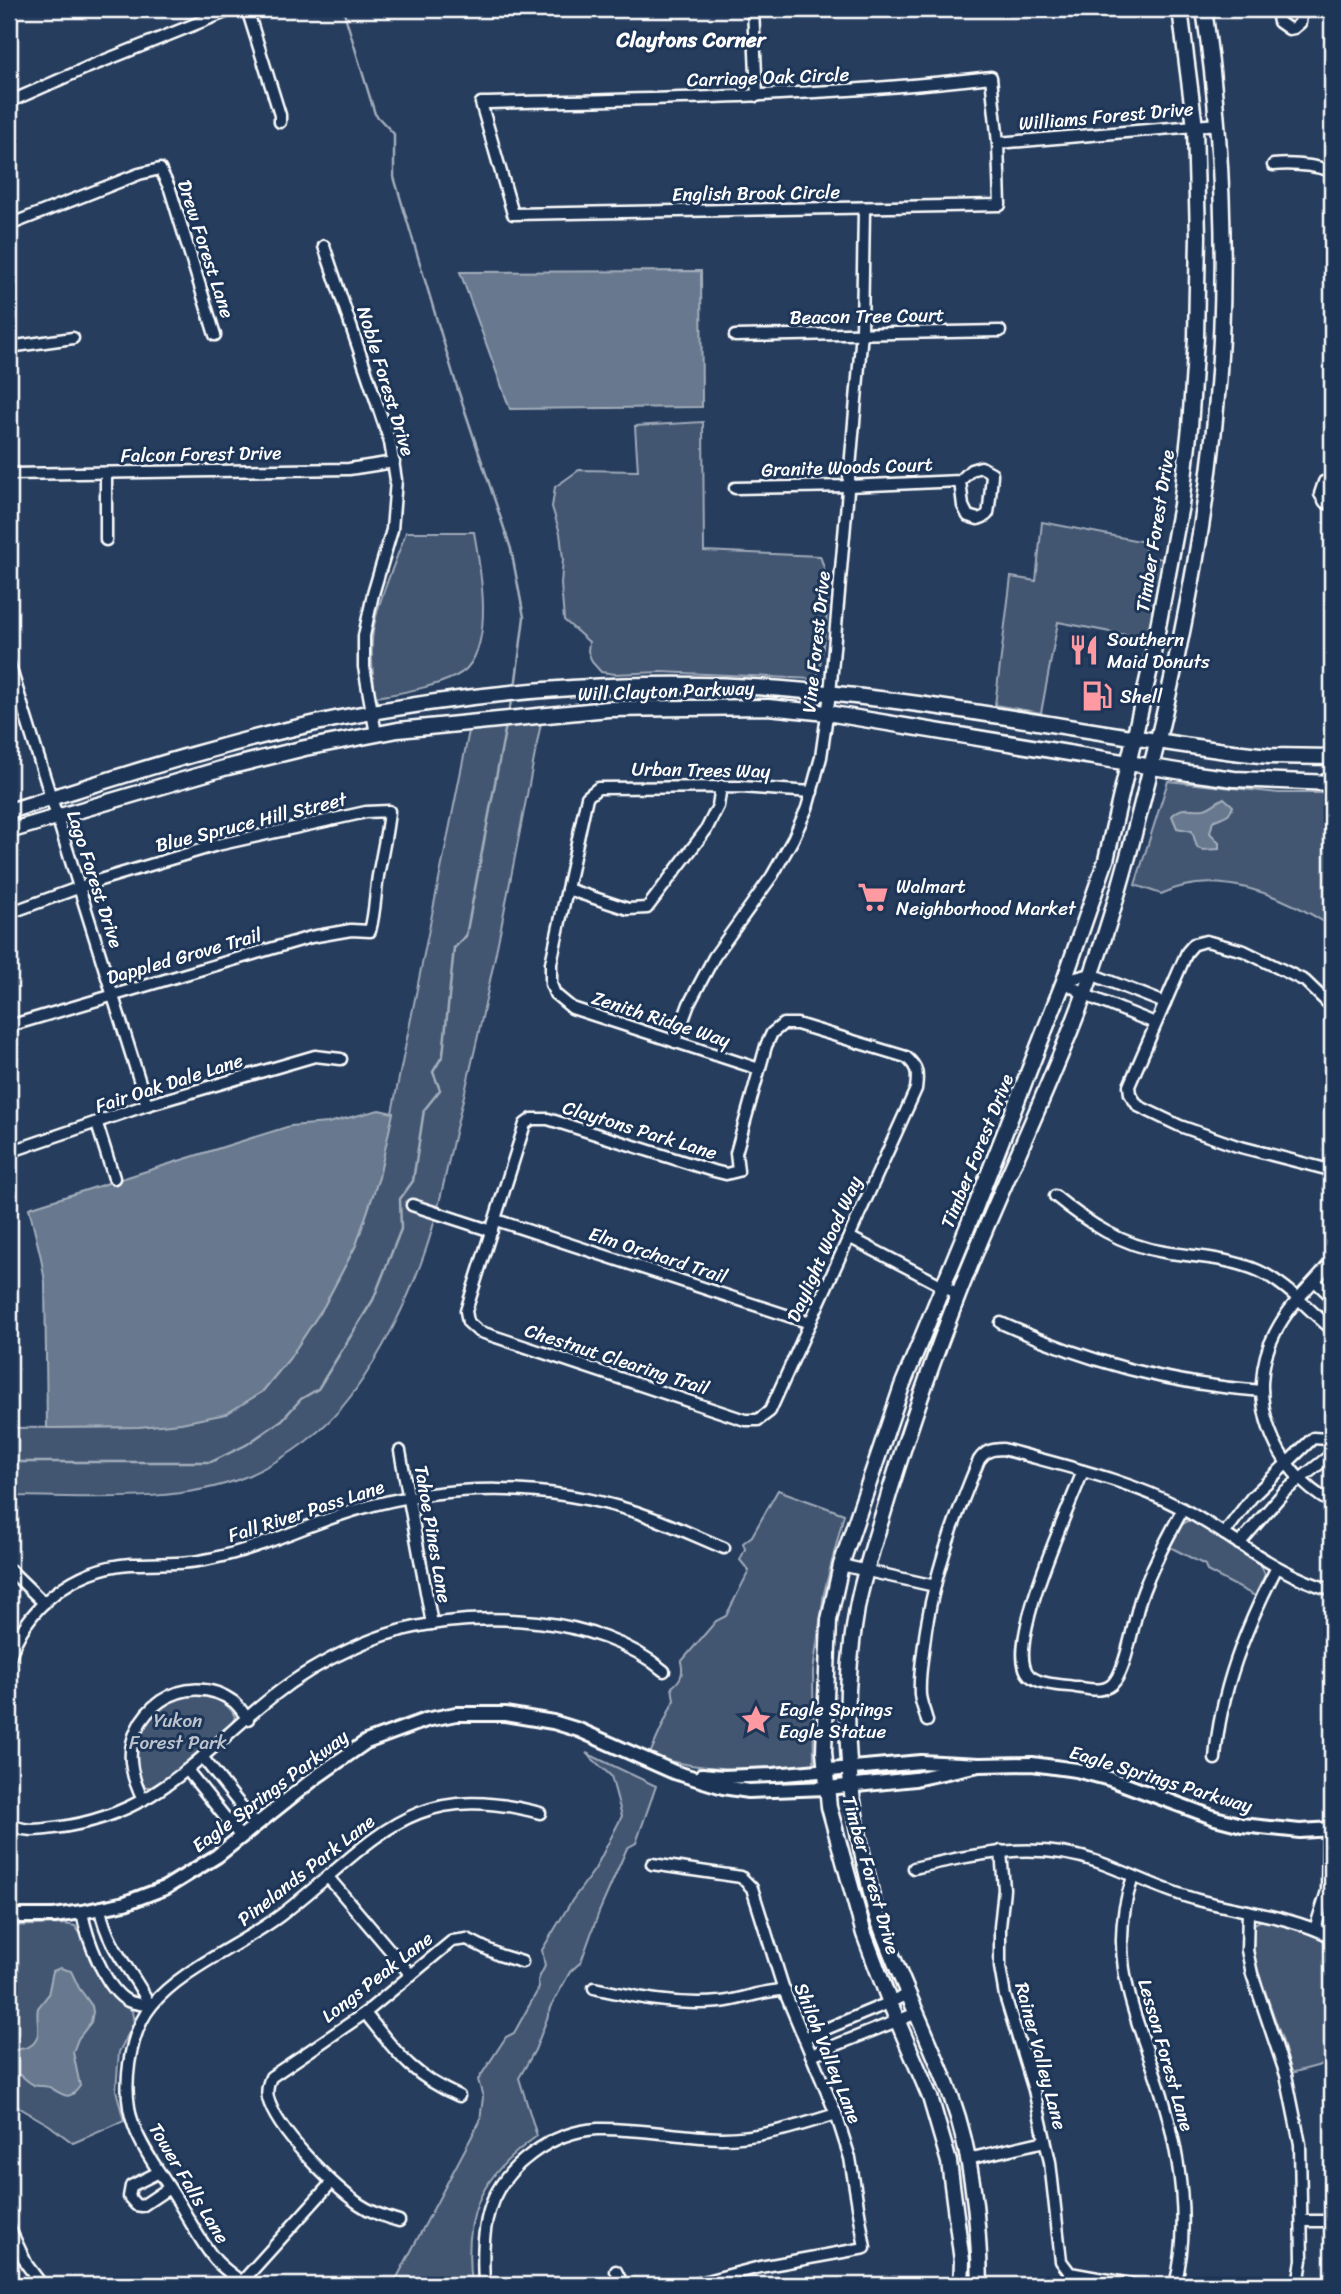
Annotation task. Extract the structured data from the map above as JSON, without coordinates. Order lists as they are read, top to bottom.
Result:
{
  "streets": {
    "main road": ["Timber Forest Drive", "Will Clayton Parkway"],
    "street": [
      "Carriage Oak Circle",
      "Williams Forest Drive",
      "English Brook Circle",
      "Drew Forest Lane",
      "Beacon Tree Court",
      "Noble Forest Drive",
      "Falcon Forest Drive",
      "Granite Woods Court",
      "Vine Forest Drive",
      "Urban Trees Way",
      "Blue Spruce Hill Street",
      "Lago Forest Drive",
      "Dappled Grove Trail",
      "Zenith Ridge Way",
      "Fair Oak Dale Lane",
      "Claytons Park Lane",
      "Daylight Wood Way",
      "Elm Orchard Trail",
      "Chestnut Clearing Trail",
      "Fall River Pass Lane",
      "Tahoe Pines Lane",
      "Eagle Springs Parkway",
      "Pinelands Park Lane",
      "Longs Peak Lane",
      "Shiloh Valley Lane",
      "Lesson Forest Lane",
      "Rainer Valley Lane",
      "Tower Falls Lane"
    ]
  },
  "crossings": [
    ["Carriage Oak Circle", "Williams Forest Drive"],
    ["Carriage Oak Circle", "English Brook Circle"],
    ["Williams Forest Drive", "English Brook Circle"],
    ["Williams Forest Drive", "Timber Forest Drive"],
    ["English Brook Circle", "Vine Forest Drive"],
    ["Beacon Tree Court", "Vine Forest Drive"],
    ["Noble Forest Drive", "Falcon Forest Drive"],
    ["Noble Forest Drive", "Will Clayton Parkway"],
    ["Granite Woods Court", "Vine Forest Drive"],
    ["Timber Forest Drive", "Will Clayton Parkway"],
    ["Timber Forest Drive", "Eagle Springs Parkway"],
    ["Vine Forest Drive", "Will Clayton Parkway"],
    ["Vine Forest Drive", "Urban Trees Way"],
    ["Vine Forest Drive", "Zenith Ridge Way"],
    ["Will Clayton Parkway", "Lago Forest Drive"],
    ["Urban Trees Way", "Zenith Ridge Way"],
    ["Blue Spruce Hill Street", "Lago Forest Drive"],
    ["Blue Spruce Hill Street", "Dappled Grove Trail"],
    ["Lago Forest Drive", "Dappled Grove Trail"],
    ["Lago Forest Drive", "Fair Oak Dale Lane"],
    ["Zenith Ridge Way", "Claytons Park Lane"],
    ["Zenith Ridge Way", "Daylight Wood Way"],
    ["Claytons Park Lane", "Daylight Wood Way"],
    ["Claytons Park Lane", "Elm Orchard Trail"],
    ["Daylight Wood Way", "Elm Orchard Trail"],
    ["Daylight Wood Way", "Chestnut Clearing Trail"],
    ["Fall River Pass Lane", "Tahoe Pines Lane"],
    ["Pinelands Park Lane", "Tower Falls Lane"]
  ],
  "districts": ["Claytons Corner"],
  "parks": ["Yukon Forest Park"],
  "places": {
    "restaurant": ["Southern Maid Donuts"],
    "fuel station": ["Shell"],
    "supermarket": ["Walmart Neighborhood Market"],
    "place": ["Eagle Springs Eagle Statue"]
  }
}
